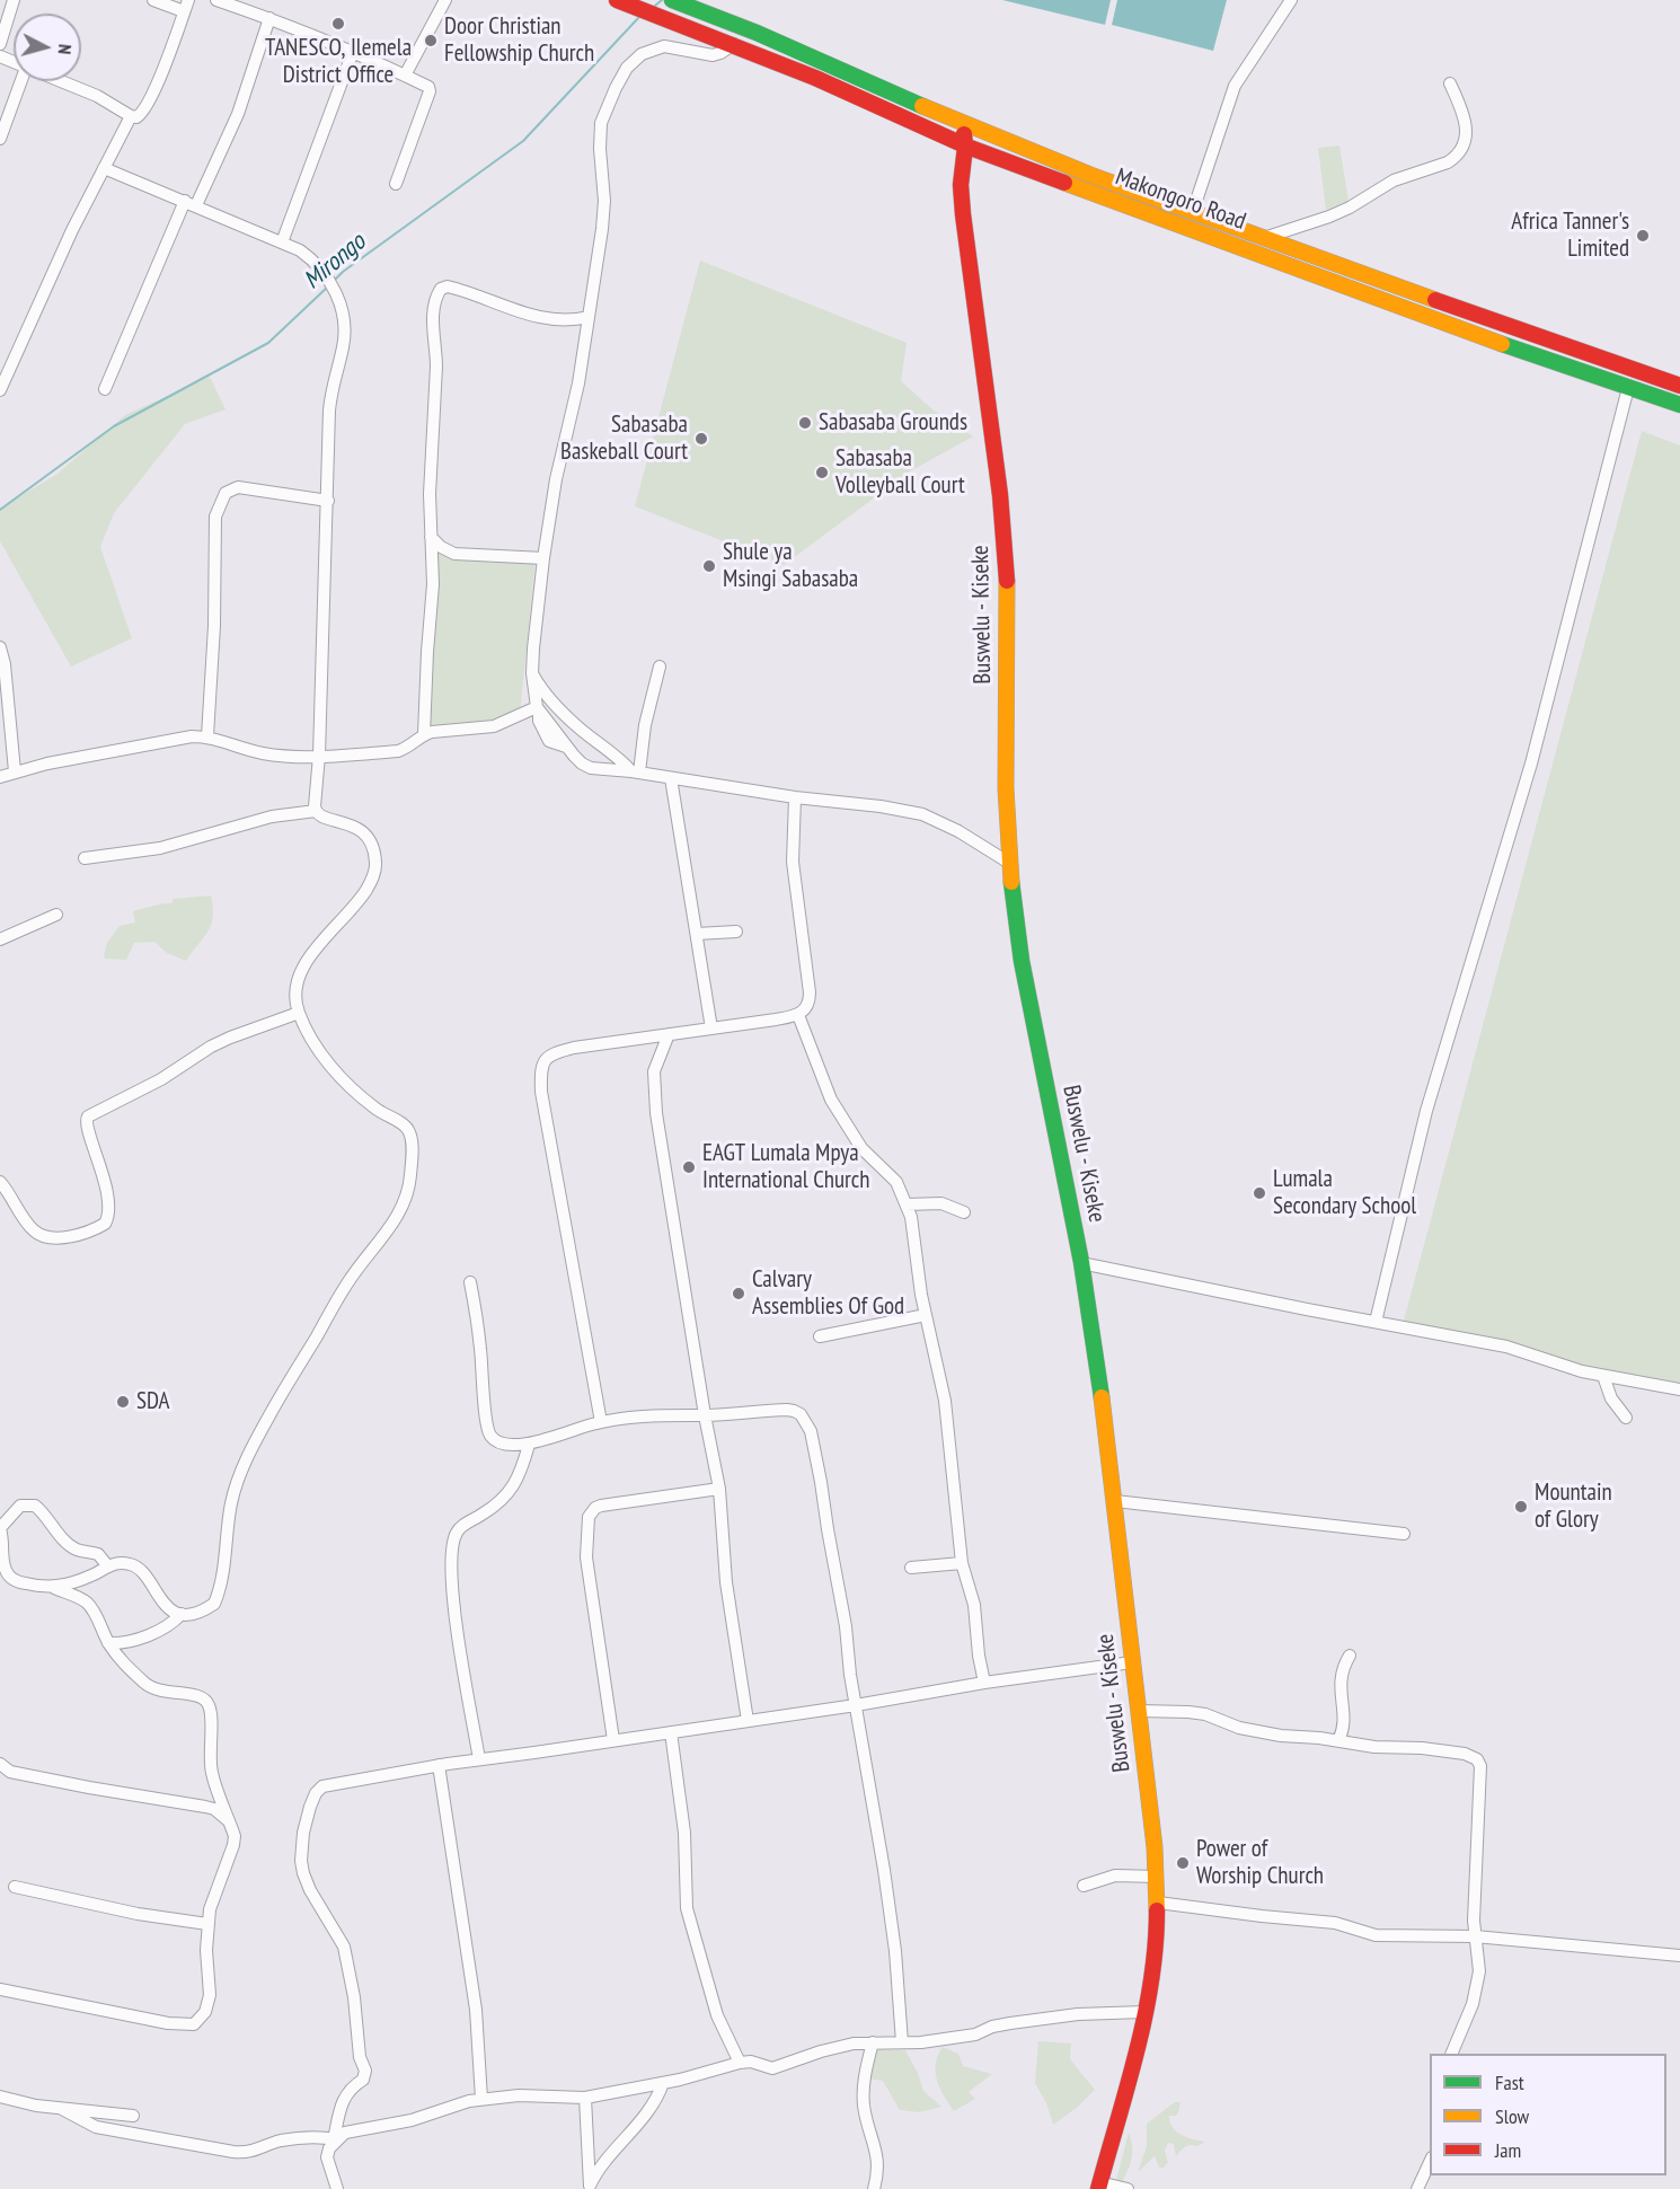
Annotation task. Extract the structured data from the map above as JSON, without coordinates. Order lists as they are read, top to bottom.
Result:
{
  "streets": {
    "main road": ["Makongoro Road", "Buswelu - Kiseke"]
  },
  "crossings": [
    ["Makongoro Road", "Buswelu - Kiseke"]
  ],
  "water": ["Mirongo"],
  "places": [
    "TANESCO, Ilemela District Office",
    "Door Christian Fellowship Church",
    "Africa Tanner's Limited",
    "Sabasaba Grounds",
    "Sabasaba Baskeball Court",
    "Sabasaba Volleyball Court",
    "Shule ya Msingi Sabasaba",
    "EAGT Lumala Mpya International Church",
    "Lumala Secondary School",
    "Calvary Assemblies Of God",
    "SDA",
    "Mountain of Glory",
    "Power of Worship Church"
  ],
  "legend": ["Fast", "Slow", "Jam"],
  "north": "right"
}
